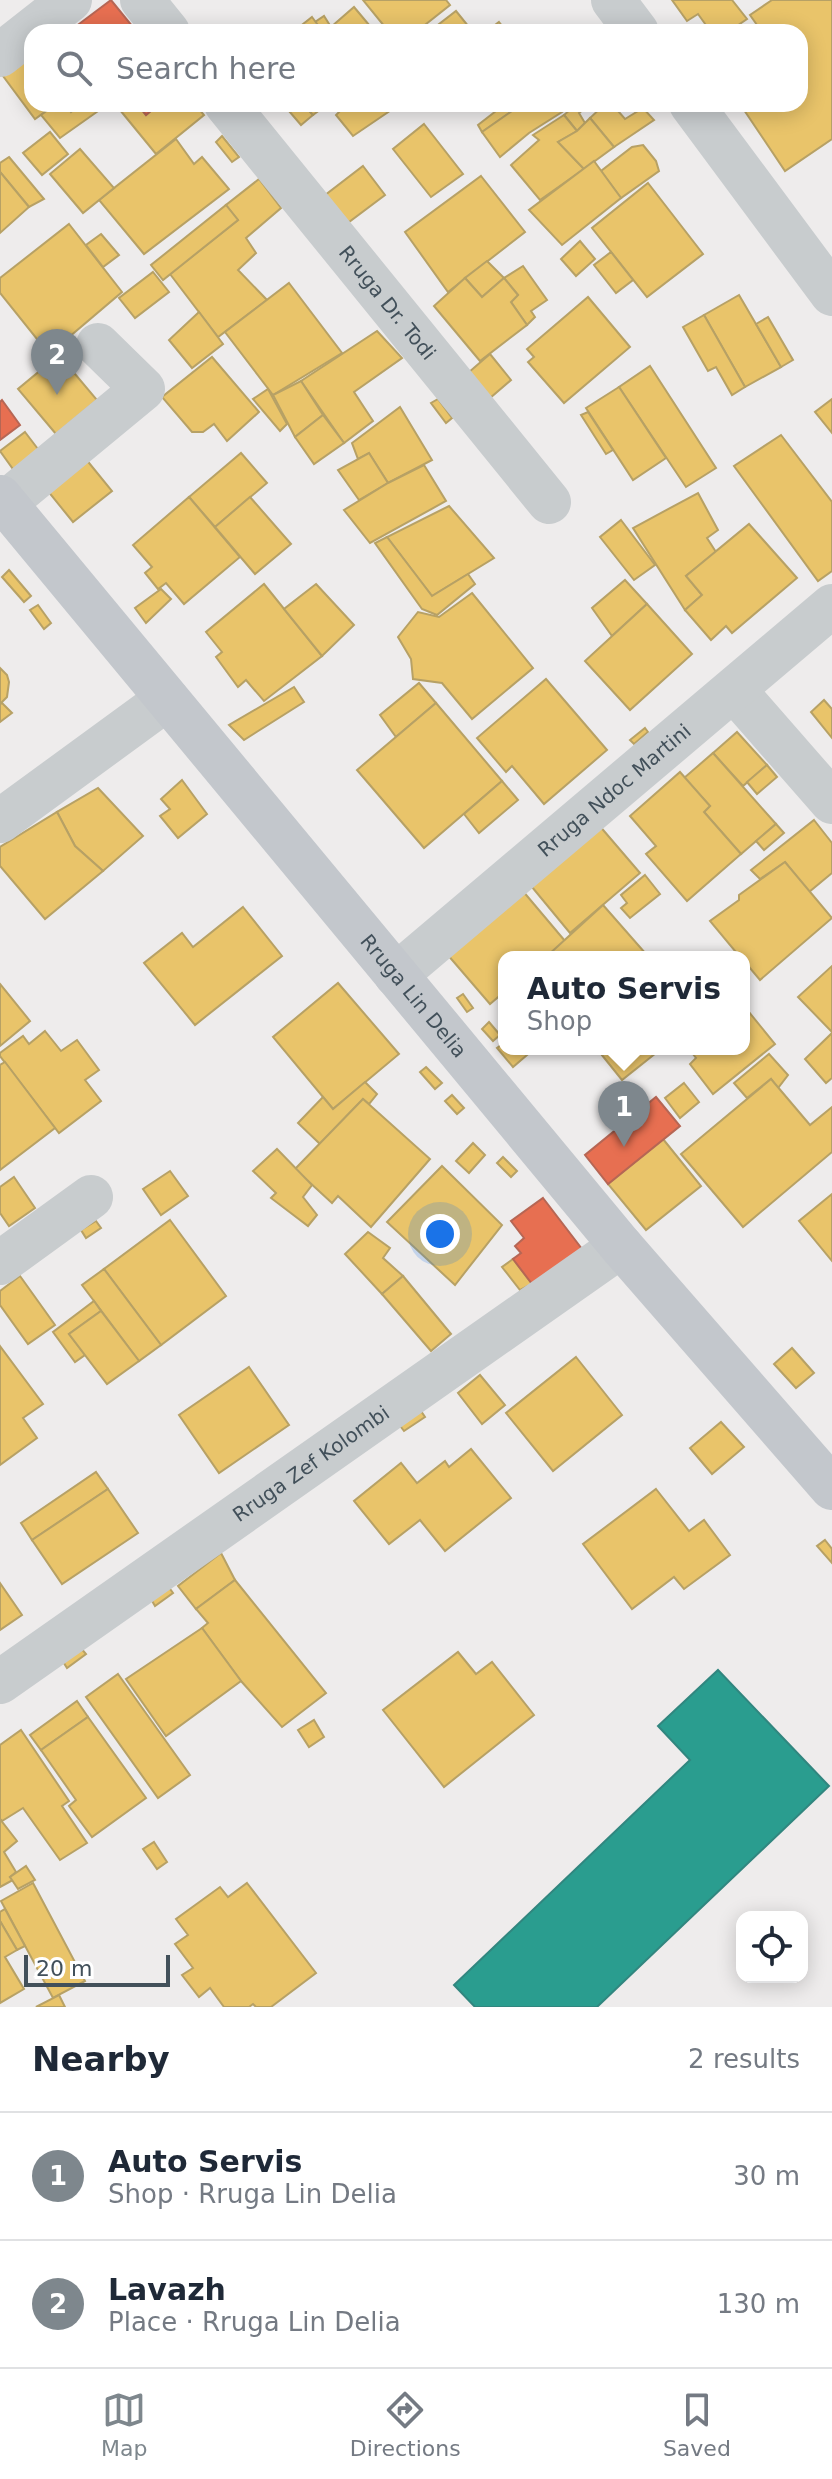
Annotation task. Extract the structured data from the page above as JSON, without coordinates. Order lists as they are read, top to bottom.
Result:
{
  "streets": {
    "main road": ["Rruga Lin Delia"],
    "street": ["Rruga Dr. Todi", "Rruga Ndoc Martini", "Rruga Zef Kolombi"]
  },
  "crossings": [
    ["Rruga Ndoc Martini", "Rruga Lin Delia"],
    ["Rruga Lin Delia", "Rruga Zef Kolombi"]
  ],
  "scale_bar": "20 m",
  "page": {
    "search": "Search here",
    "pins": ["2", "1"],
    "popup": ["Auto Servis", "Shop"],
    "scale": "20 m",
    "heading": ["Nearby", "2 results"],
    "list": [
      {
        "mark": "1",
        "name": "Auto Servis",
        "note": "Shop · Rruga Lin Delia",
        "value": "30 m"
      },
      {
        "mark": "2",
        "name": "Lavazh",
        "note": "Place · Rruga Lin Delia",
        "value": "130 m"
      }
    ],
    "nav": ["Map", "Directions", "Saved"]
  }
}
